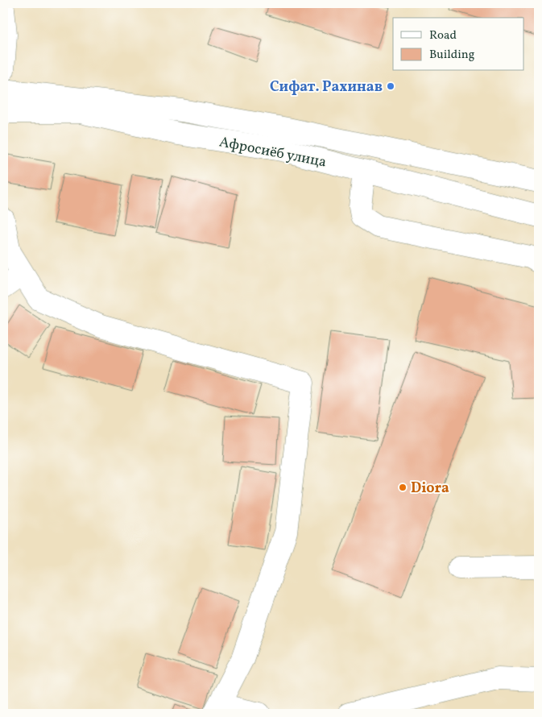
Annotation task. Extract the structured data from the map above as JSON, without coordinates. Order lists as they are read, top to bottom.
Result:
{
  "streets": {
    "main road": ["Афросиёб улица"]
  },
  "places": ["Сифат. Рахинав", "Diora"],
  "legend": ["Road", "Building"]
}
